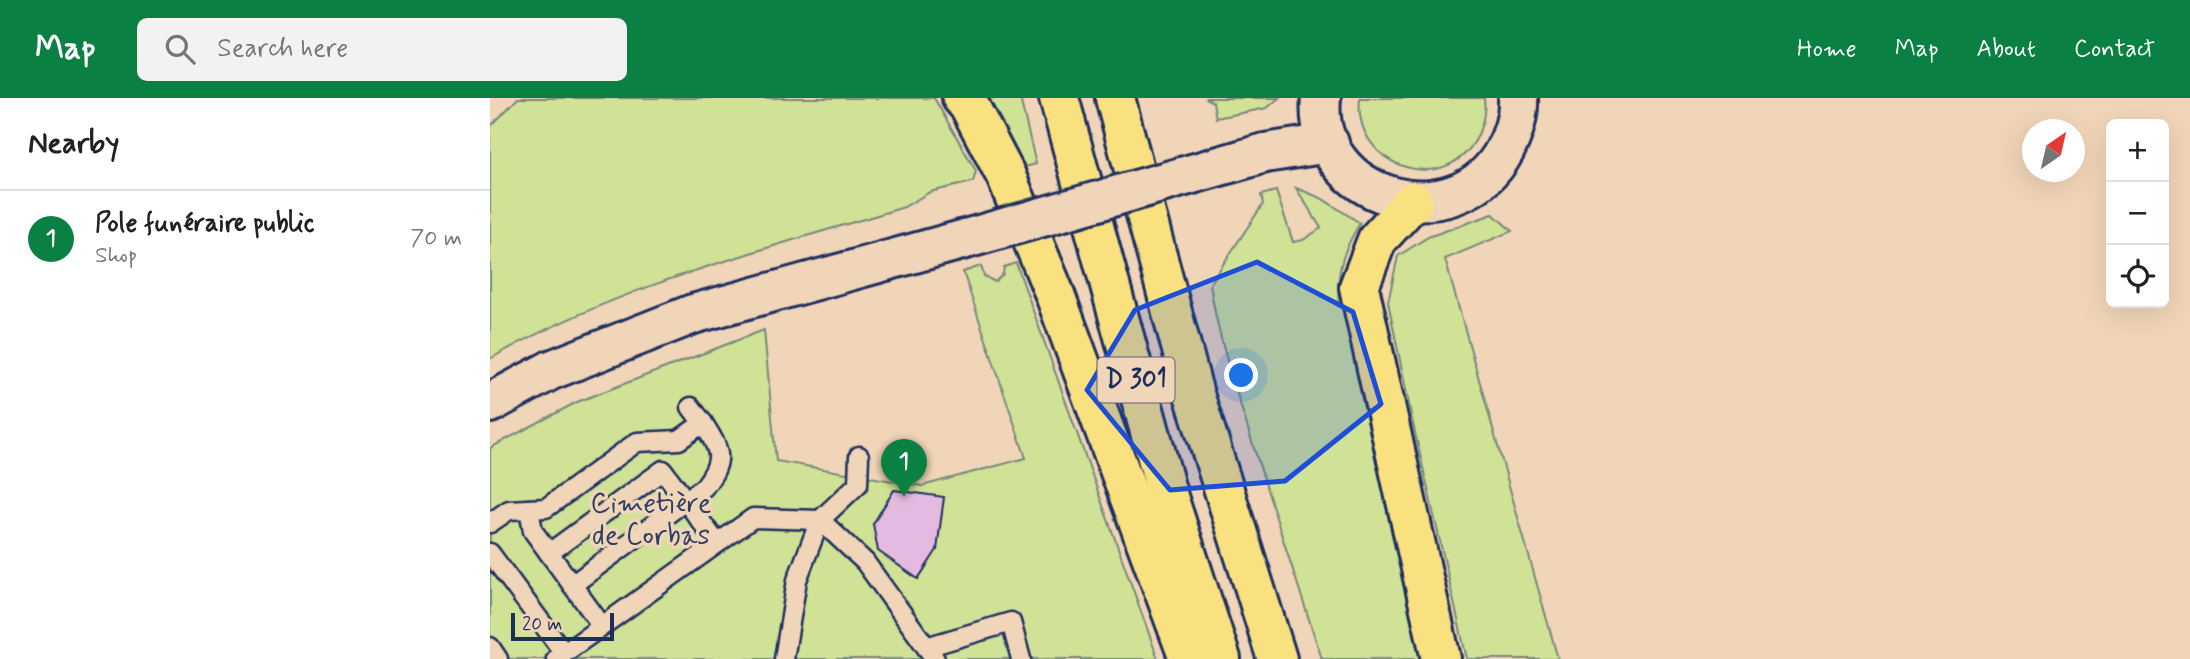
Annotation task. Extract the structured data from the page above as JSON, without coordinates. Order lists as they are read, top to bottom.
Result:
{
  "streets": {
    "highway": ["D 301"]
  },
  "parks": ["Cimetière de Corbas"],
  "scale_bar": "20 m",
  "north": "top right",
  "page": {
    "header": "Map",
    "search": "Search here",
    "nav": [
      "Home",
      "Map",
      "About",
      "Contact"
    ],
    "heading": "Nearby",
    "map_buttons": ["+", "−"],
    "list": [
      {
        "mark": "1",
        "name": "Pole funéraire public",
        "note": "Shop",
        "value": "70 m"
      }
    ],
    "pins": "1",
    "scale": "20 m"
  }
}
